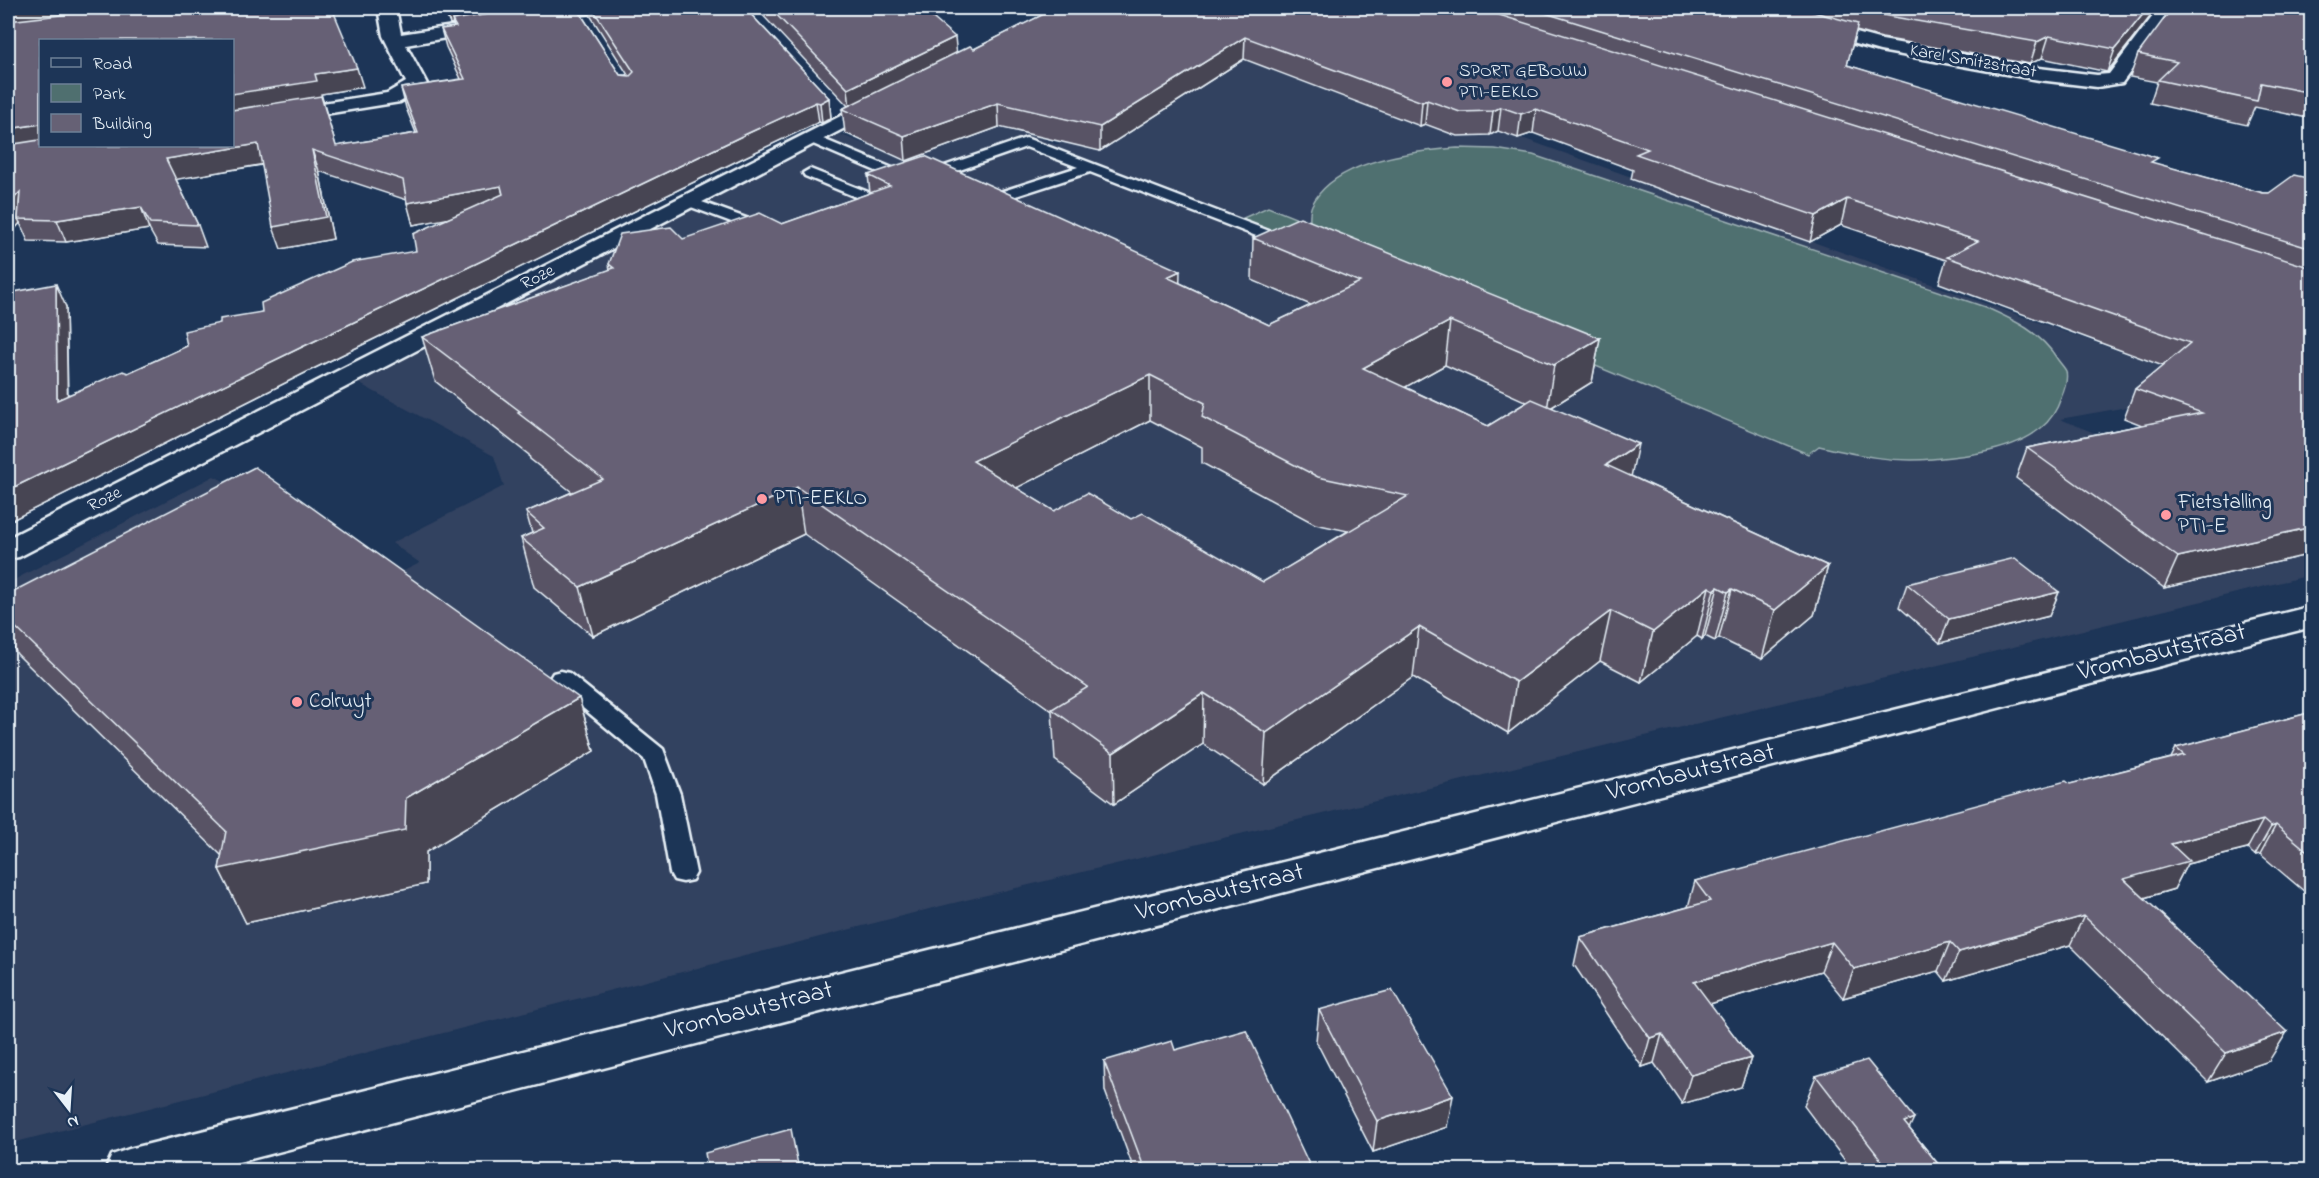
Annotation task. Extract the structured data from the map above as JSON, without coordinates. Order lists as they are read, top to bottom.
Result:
{
  "streets": {
    "street": ["Karel Smitzstraat", "Roze", "Vrombautstraat"]
  },
  "places": [
    "SPORT GEBOUW PTI-EEKLO",
    "PTI-EEKLO",
    "Fietstalling PTI-E",
    "Colruyt"
  ],
  "legend": ["Road", "Park", "Building"],
  "north": "bottom"
}
